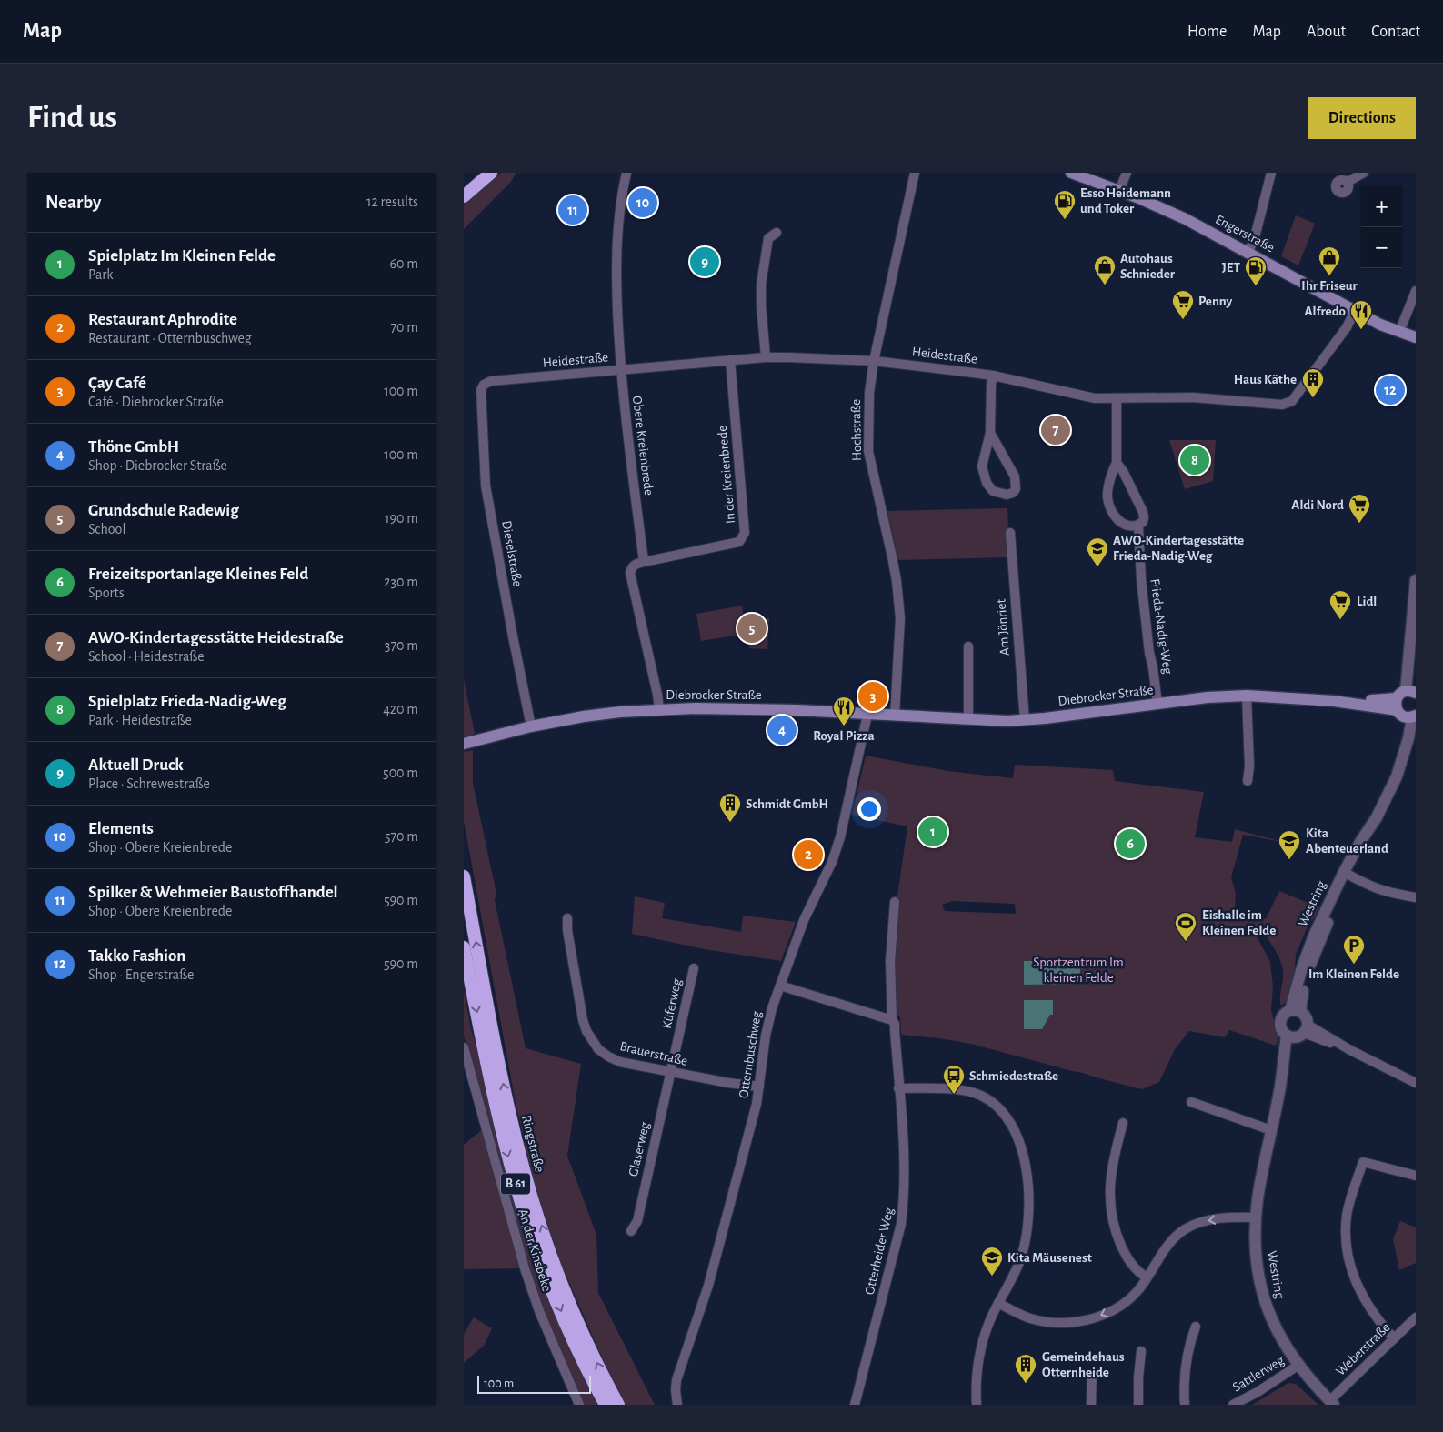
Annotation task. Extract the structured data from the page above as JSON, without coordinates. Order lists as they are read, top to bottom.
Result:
{
  "streets": {
    "highway": ["Ringstraße", "B 61"],
    "main road": ["Engerstraße", "Diebrocker Straße"],
    "street": [
      "Heidestraße",
      "Hochstraße",
      "Obere Kreienbrede",
      "In der Kreienbrede",
      "Dieselstraße",
      "Frieda-Nadig-Weg",
      "Am Jönriet",
      "Westring",
      "Küferweg",
      "Brauerstraße",
      "Otternbuschweg",
      "Glaserweg",
      "An der Kinsbeke",
      "Otterheider Weg",
      "Weberstraße",
      "Sattlerweg"
    ]
  },
  "crossings": [
    ["Engerstraße", "Heidestraße"],
    ["Heidestraße", "Hochstraße"],
    ["Heidestraße", "Obere Kreienbrede"],
    ["Heidestraße", "In der Kreienbrede"],
    ["Heidestraße", "Dieselstraße"],
    ["Hochstraße", "Diebrocker Straße"],
    ["Obere Kreienbrede", "In der Kreienbrede"],
    ["Dieselstraße", "Diebrocker Straße"],
    ["Frieda-Nadig-Weg", "Diebrocker Straße"],
    ["Am Jönriet", "Diebrocker Straße"],
    ["Diebrocker Straße", "Westring"],
    ["Diebrocker Straße", "Otternbuschweg"],
    ["Westring", "Weberstraße"],
    ["Westring", "Sattlerweg"],
    ["Küferweg", "Brauerstraße"],
    ["Küferweg", "Glaserweg"],
    ["Brauerstraße", "Otternbuschweg"],
    ["Brauerstraße", "Glaserweg"]
  ],
  "parks": ["Sportzentrum Im kleinen Felde"],
  "places": {
    "fuel station": ["Esso Heidemann und Toker", "JET"],
    "shop": ["Ihr Friseur", "Autohaus Schnieder"],
    "supermarket": ["Penny", "Aldi Nord", "Lidl"],
    "restaurant": ["Alfredo", "Royal Pizza"],
    "building": ["Haus Käthe", "Schmidt GmbH", "Gemeindehaus Otternheide"],
    "school or university": ["AWO-Kindertagesstätte Frieda-Nadig-Weg", "Kita Abenteuerland", "Kita Mäusenest"],
    "sports": ["Eishalle im Kleinen Felde"],
    "parking": ["Im Kleinen Felde"],
    "bus stop": ["Schmiedestraße"]
  },
  "scale_bar": "100 m",
  "page": {
    "header": "Map",
    "nav": [
      "Home",
      "Map",
      "About",
      "Contact"
    ],
    "buttons": "Directions",
    "title": "Find us",
    "heading": ["Nearby", "12 results"],
    "map_buttons": ["+", "−"],
    "pins": [
      "10",
      "11",
      "9",
      "12",
      "7",
      "8",
      "5",
      "3",
      "4",
      "1",
      "6",
      "2"
    ],
    "list": [
      {
        "mark": "1",
        "name": "Spielplatz Im Kleinen Felde",
        "note": "Park",
        "value": "60 m"
      },
      {
        "mark": "2",
        "name": "Restaurant Aphrodite",
        "note": "Restaurant · Otternbuschweg",
        "value": "70 m"
      },
      {
        "mark": "3",
        "name": "Çay Café",
        "note": "Café · Diebrocker Straße",
        "value": "100 m"
      },
      {
        "mark": "4",
        "name": "Thöne GmbH",
        "note": "Shop · Diebrocker Straße",
        "value": "100 m"
      },
      {
        "mark": "5",
        "name": "Grundschule Radewig",
        "note": "School",
        "value": "190 m"
      },
      {
        "mark": "6",
        "name": "Freizeitsportanlage Kleines Feld",
        "note": "Sports",
        "value": "230 m"
      },
      {
        "mark": "7",
        "name": "AWO-Kindertagesstätte Heidestraße",
        "note": "School · Heidestraße",
        "value": "370 m"
      },
      {
        "mark": "8",
        "name": "Spielplatz Frieda-Nadig-Weg",
        "note": "Park · Heidestraße",
        "value": "420 m"
      },
      {
        "mark": "9",
        "name": "Aktuell Druck",
        "note": "Place · Schrewestraße",
        "value": "500 m"
      },
      {
        "mark": "10",
        "name": "Elements",
        "note": "Shop · Obere Kreienbrede",
        "value": "570 m"
      },
      {
        "mark": "11",
        "name": "Spilker & Wehmeier Baustoffhandel",
        "note": "Shop · Obere Kreienbrede",
        "value": "590 m"
      },
      {
        "mark": "12",
        "name": "Takko Fashion",
        "note": "Shop · Engerstraße",
        "value": "590 m"
      }
    ],
    "scale": "100 m"
  }
}
